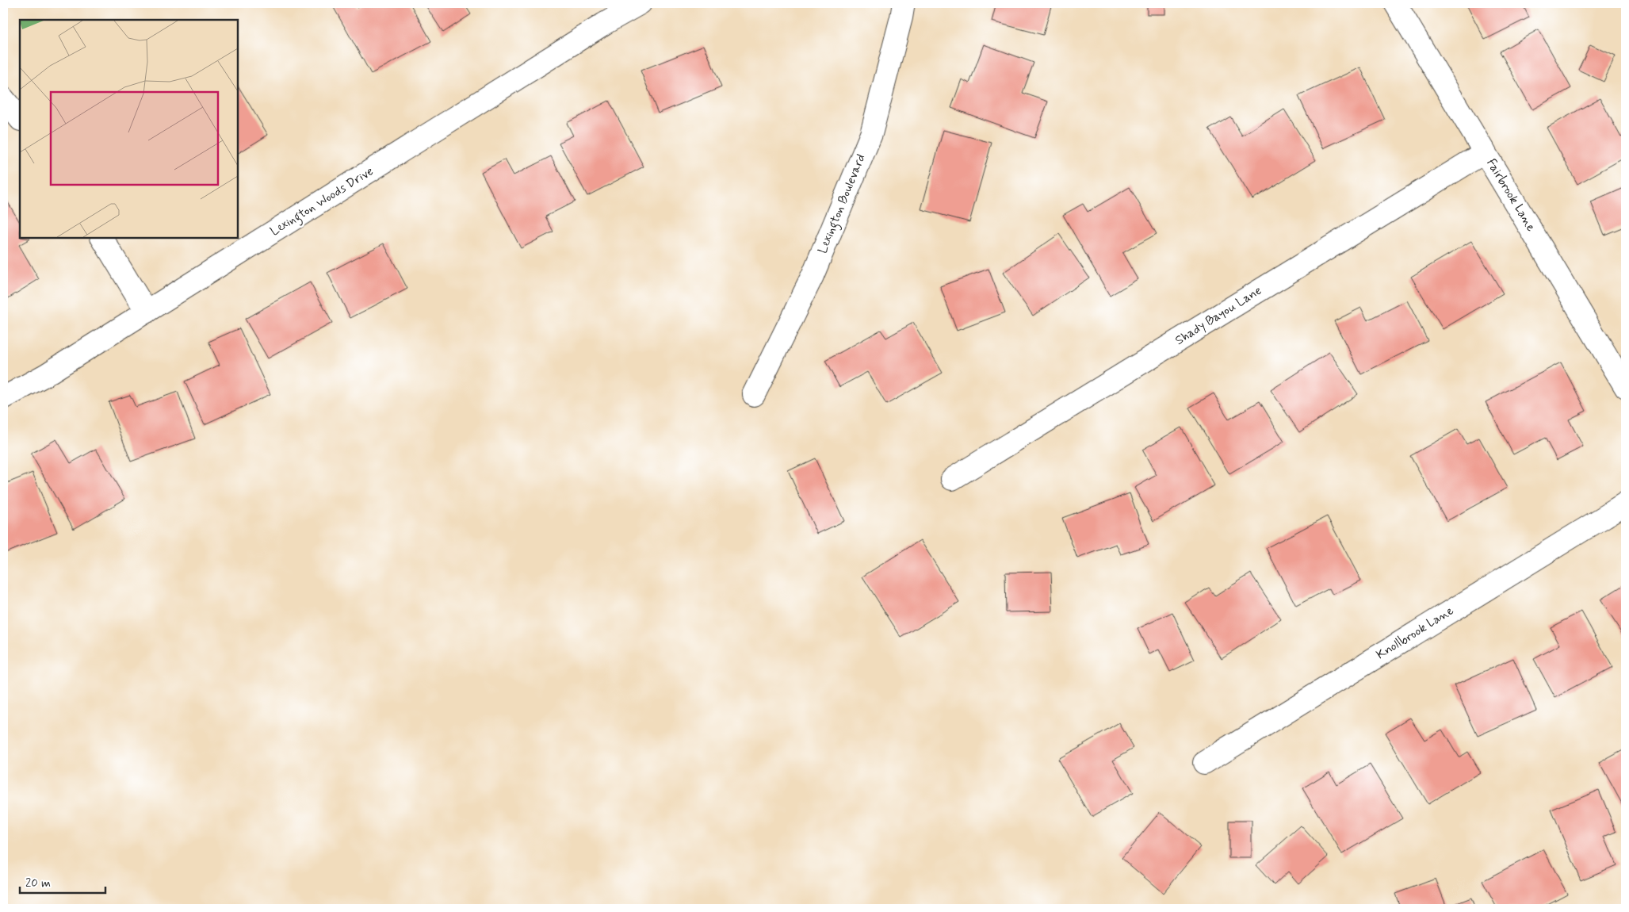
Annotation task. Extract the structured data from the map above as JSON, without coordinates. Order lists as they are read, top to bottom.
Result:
{
  "streets": {
    "street": [
      "Fairbrook Lane",
      "Lexington Woods Drive",
      "Lexington Boulevard",
      "Shady Bayou Lane",
      "Knollbrook Lane"
    ]
  },
  "crossings": [
    ["Fairbrook Lane", "Shady Bayou Lane"]
  ],
  "scale_bar": "20 m"
}
